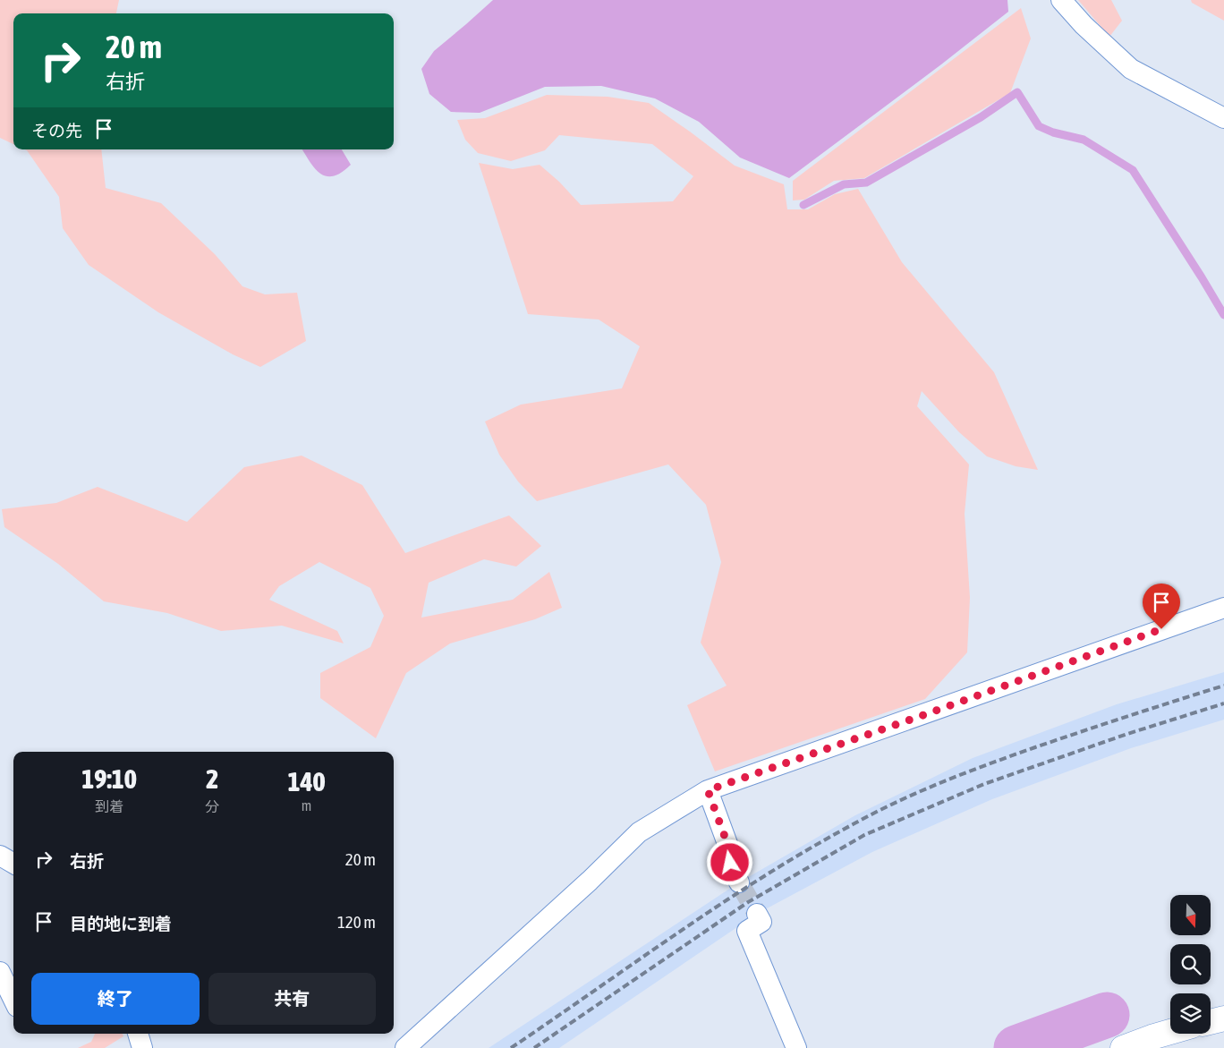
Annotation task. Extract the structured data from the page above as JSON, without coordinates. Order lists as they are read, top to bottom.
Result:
{
  "north": "bottom",
  "page": {
    "turn": ["20 m", "右折"],
    "then": "その先",
    "eta": [
      "19:10",
      "到着",
      "2",
      "分",
      "140",
      "m"
    ],
    "list": [
      {
        "name": "右折",
        "value": "20 m"
      },
      {
        "name": "目的地に到着",
        "value": "120 m"
      }
    ],
    "buttons": ["終了", "共有"]
  }
}
